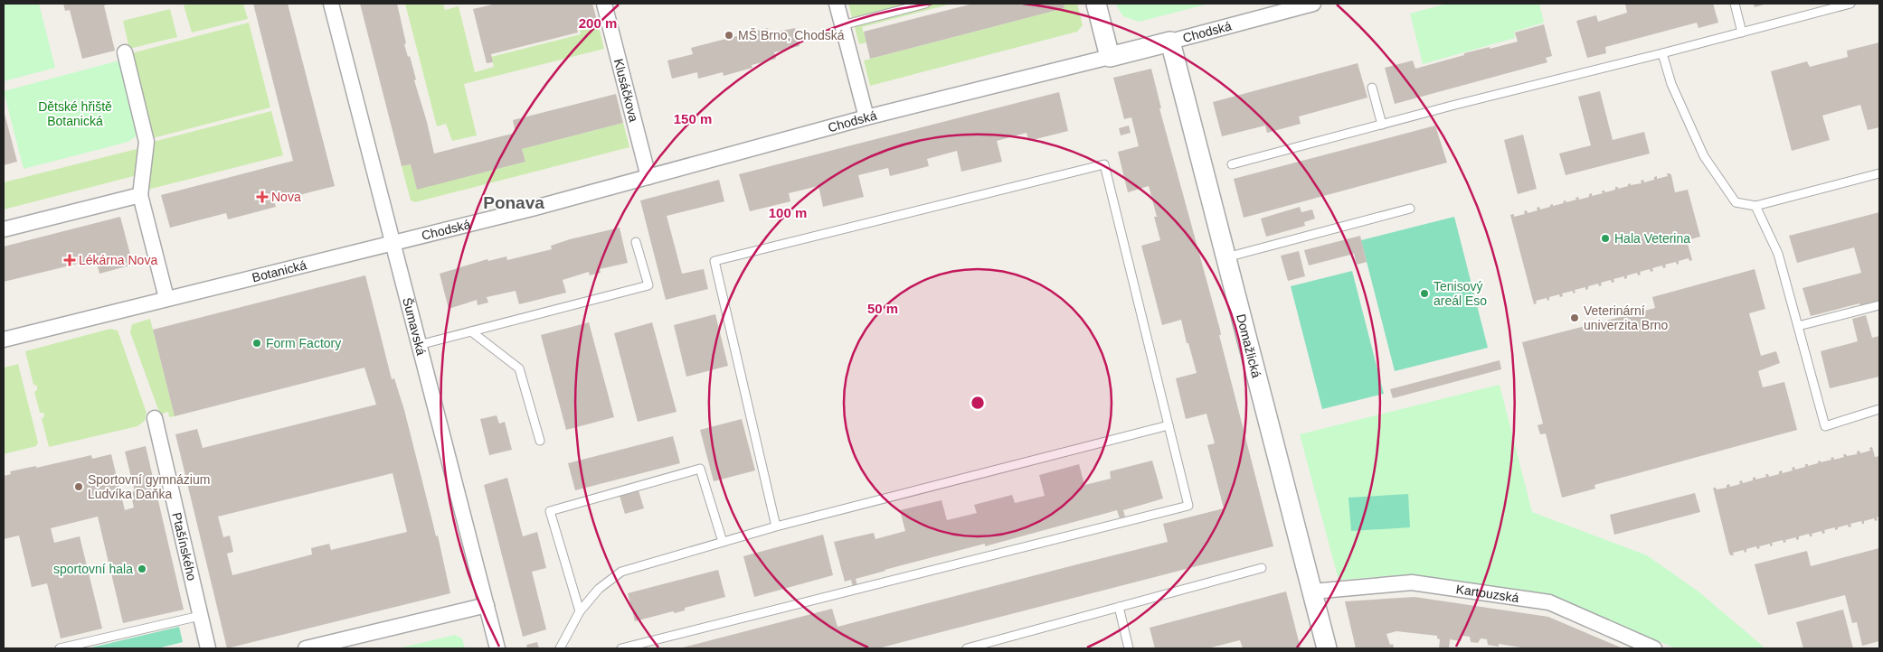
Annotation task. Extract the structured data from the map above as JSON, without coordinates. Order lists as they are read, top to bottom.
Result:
{
  "streets": {
    "street": [
      "Chodská",
      "Klusáčkova",
      "Botanická",
      "Šumavská",
      "Domažlická",
      "Ptašínského",
      "Kartouzská"
    ]
  },
  "crossings": [
    ["Chodská", "Klusáčkova"],
    ["Chodská", "Botanická"],
    ["Chodská", "Šumavská"],
    ["Chodská", "Domažlická"],
    ["Botanická", "Šumavská"],
    ["Domažlická", "Kartouzská"]
  ],
  "districts": ["Ponava"],
  "parks": ["Dětské hřiště Botanická"],
  "places": {
    "other": [
      "MŠ Brno, Chodská",
      "Hala Veterina",
      "Tenisový areál Eso",
      "Veterinární univerzita Brno",
      "Form Factory",
      "Sportovní gymnázium Ludvíka Daňka",
      "sportovní hala"
    ],
    "health": ["Nova", "Lékárna Nova"]
  },
  "rings": [
    "200 m",
    "150 m",
    "100 m",
    "50 m"
  ]
}
